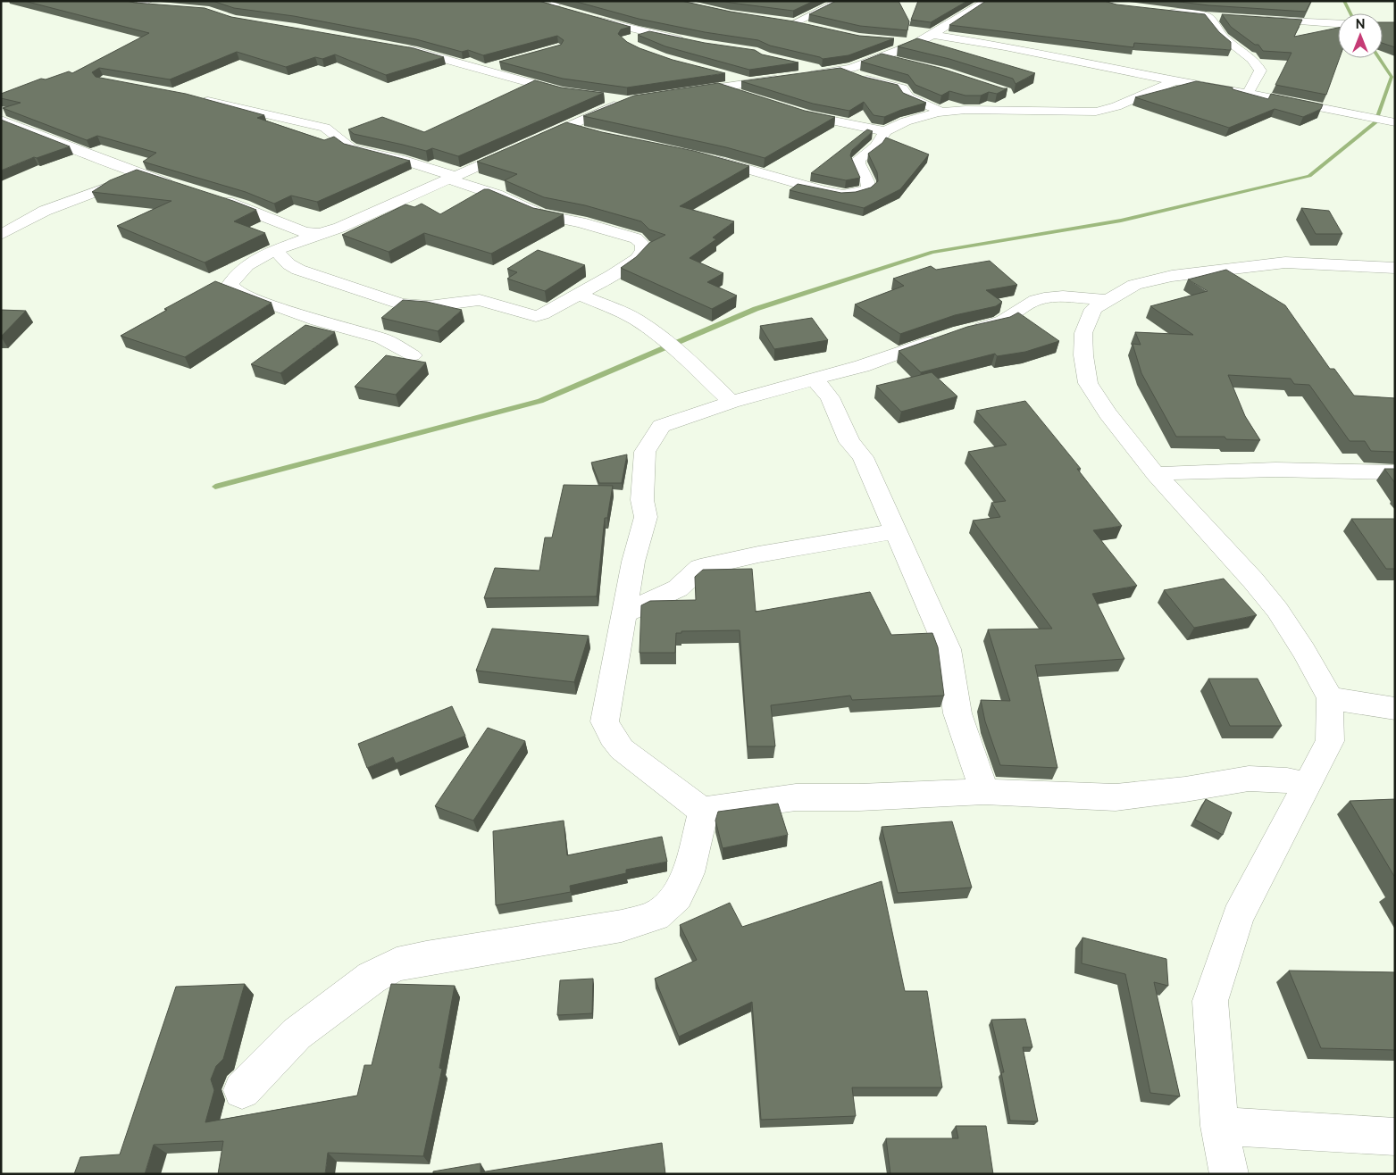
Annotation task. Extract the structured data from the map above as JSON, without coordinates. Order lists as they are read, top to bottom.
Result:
{
  "north": "top"
}
